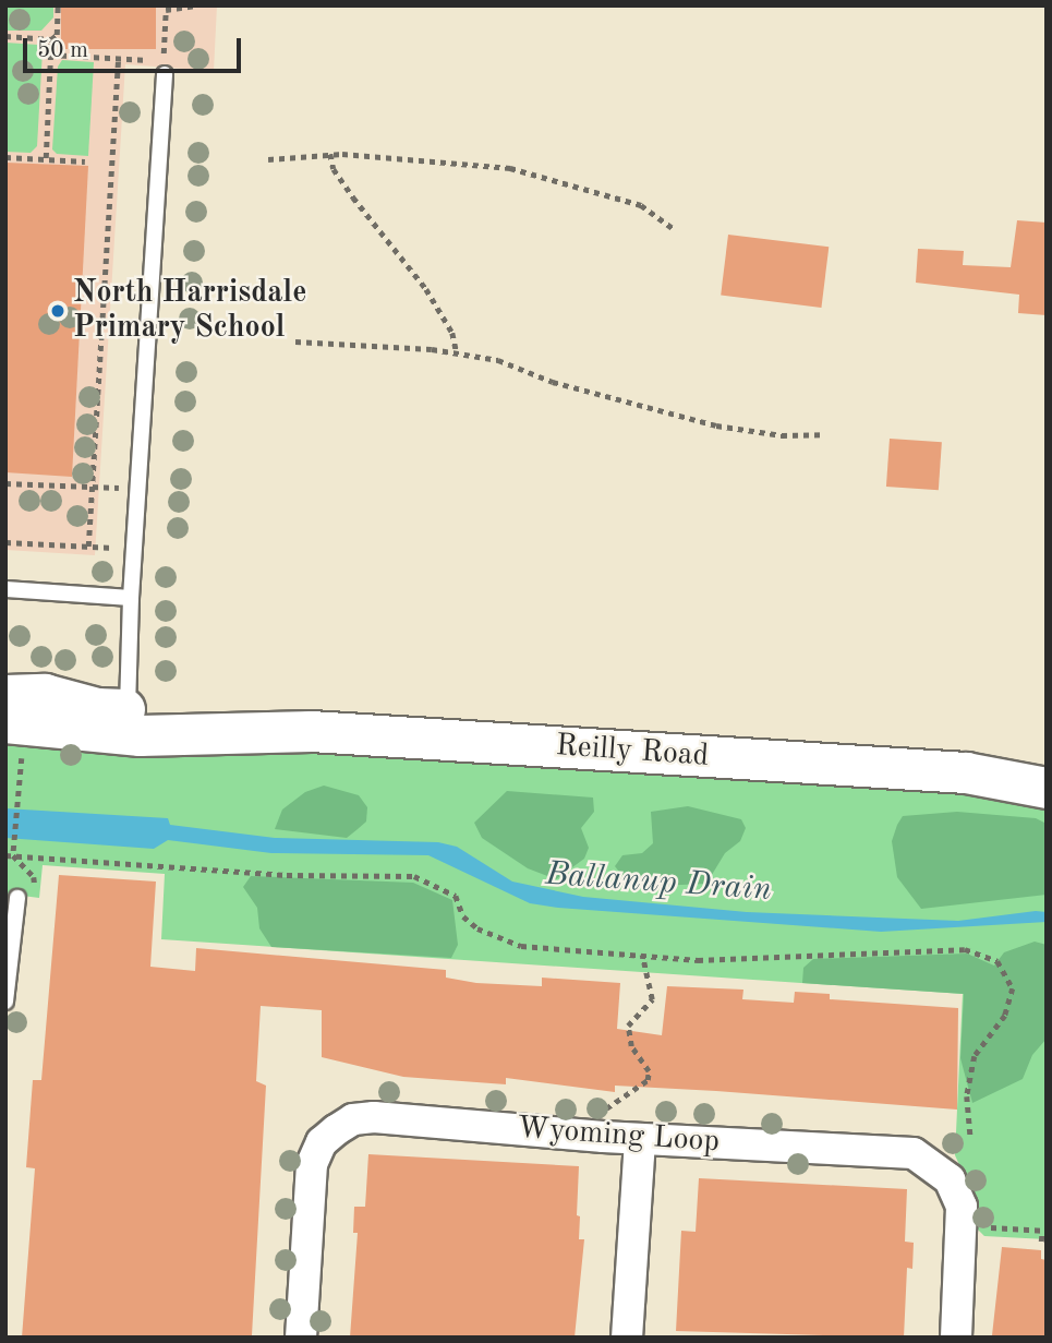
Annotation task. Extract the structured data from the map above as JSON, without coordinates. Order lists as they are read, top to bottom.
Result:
{
  "streets": {
    "street": ["Reilly Road", "Wyoming Loop"]
  },
  "water": ["Ballanup Drain"],
  "places": ["North Harrisdale Primary School"],
  "scale_bar": "50 m"
}
